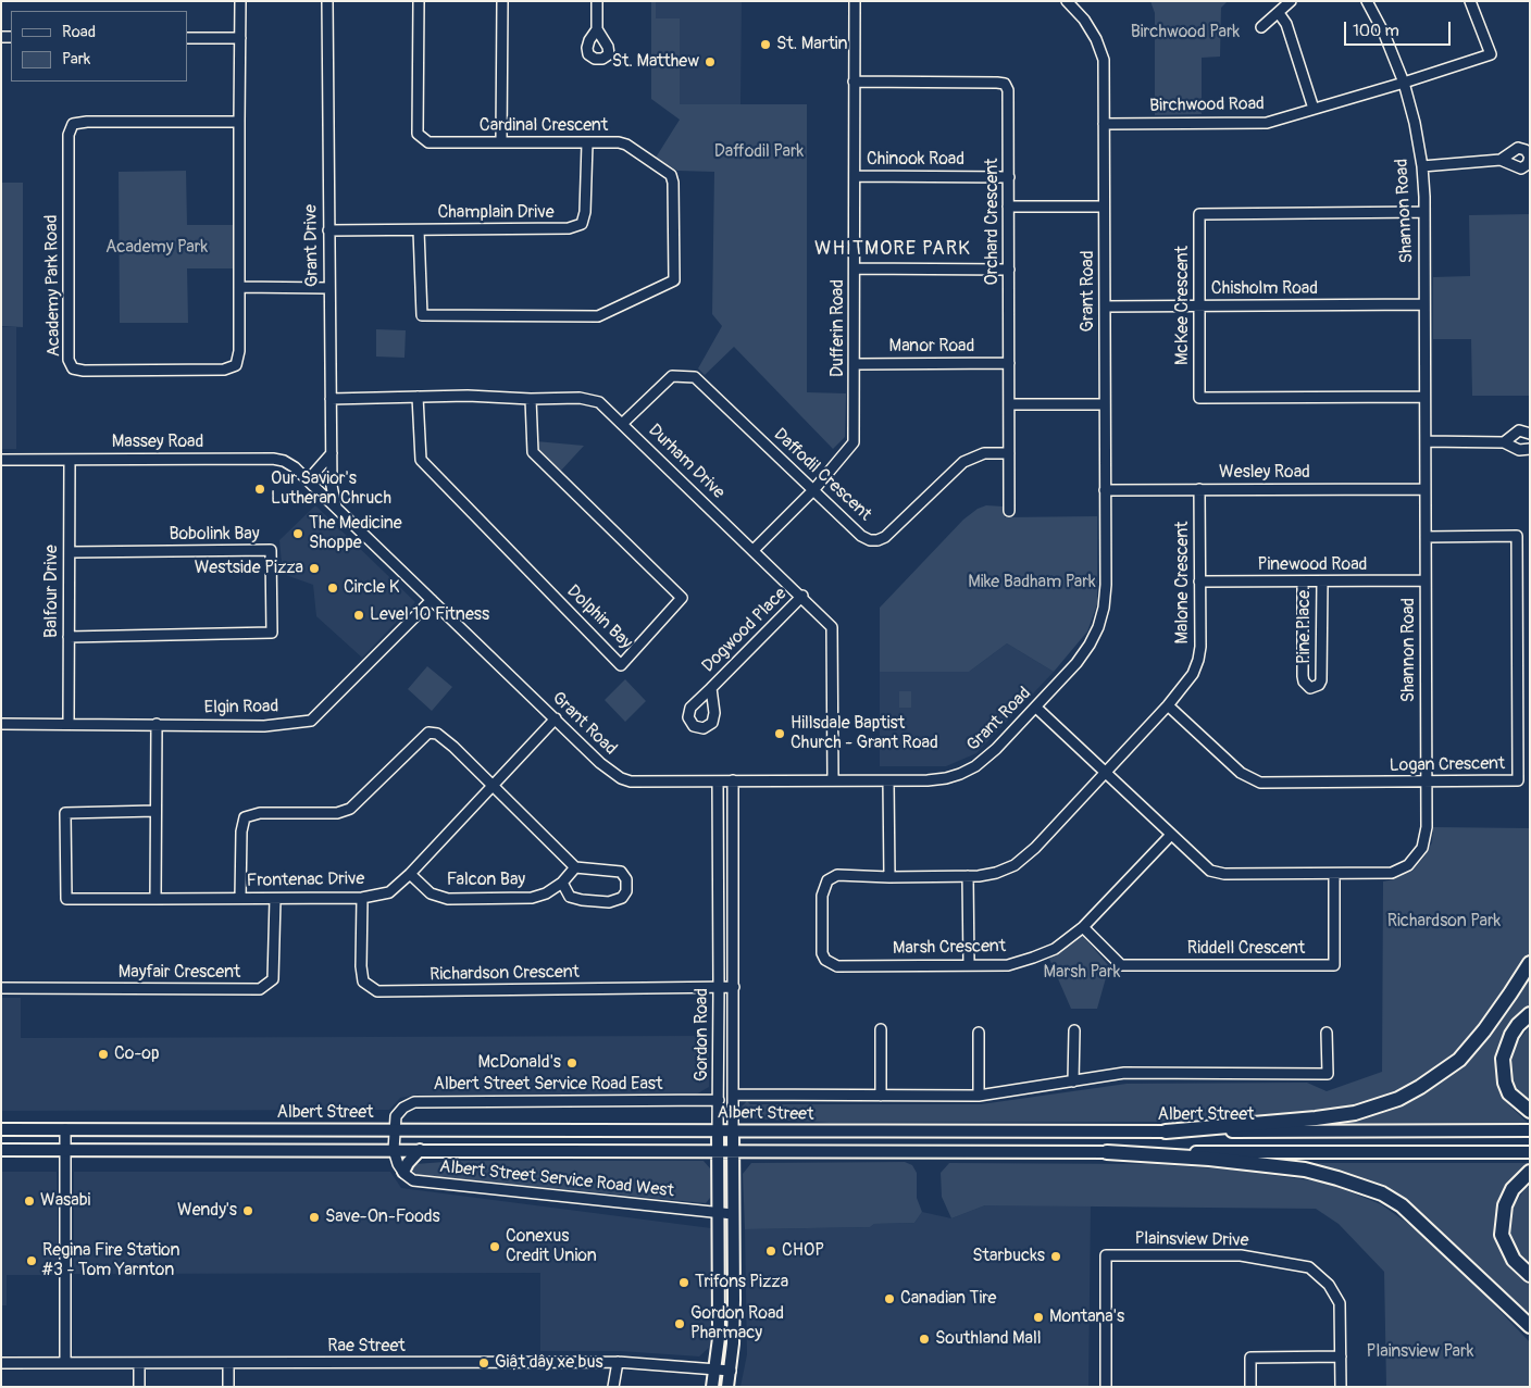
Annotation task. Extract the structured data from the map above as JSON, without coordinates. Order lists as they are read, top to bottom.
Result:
{
  "streets": {
    "main road": ["Gordon Road", "Albert Street"],
    "street": [
      "Birchwood Road",
      "Cardinal Crescent",
      "Chinook Road",
      "Shannon Road",
      "Champlain Drive",
      "Orchard Crescent",
      "Grant Drive",
      "Academy Park Road",
      "Chisholm Road",
      "Grant Road",
      "McKee Crescent",
      "Dufferin Road",
      "Manor Road",
      "Massey Road",
      "Durham Drive",
      "Wesley Road",
      "Daffodil Crescent",
      "Bobolink Bay",
      "Pinewood Road",
      "Malone Crescent",
      "Balfour Drive",
      "Dolphin Bay",
      "Pine Place",
      "Dogwood Place",
      "Elgin Road",
      "Logan Crescent",
      "Frontenac Drive",
      "Falcon Bay",
      "Marsh Crescent",
      "Riddell Crescent",
      "Mayfair Crescent",
      "Richardson Crescent",
      "Albert Street Service Road East",
      "Albert Street Service Road West",
      "Plainsview Drive",
      "Rae Street"
    ]
  },
  "crossings": [
    ["Birchwood Road", "Shannon Road"],
    ["Birchwood Road", "Grant Road"],
    ["Cardinal Crescent", "Champlain Drive"],
    ["Chinook Road", "Orchard Crescent"],
    ["Chinook Road", "Dufferin Road"],
    ["Shannon Road", "Chisholm Road"],
    ["Shannon Road", "Grant Road"],
    ["Shannon Road", "McKee Crescent"],
    ["Shannon Road", "Wesley Road"],
    ["Shannon Road", "Pinewood Road"],
    ["Shannon Road", "Malone Crescent"],
    ["Shannon Road", "Logan Crescent"],
    ["Shannon Road", "Marsh Crescent"],
    ["Shannon Road", "Riddell Crescent"],
    ["Champlain Drive", "Grant Drive"],
    ["Orchard Crescent", "Dufferin Road"],
    ["Orchard Crescent", "Manor Road"],
    ["Orchard Crescent", "Daffodil Crescent"],
    ["Grant Drive", "Grant Road"],
    ["Grant Drive", "Durham Drive"],
    ["Chisholm Road", "Grant Road"],
    ["Chisholm Road", "McKee Crescent"],
    ["Grant Road", "Massey Road"],
    ["Grant Road", "Durham Drive"],
    ["Grant Road", "Wesley Road"],
    ["Grant Road", "Elgin Road"],
    ["Grant Road", "Frontenac Drive"],
    ["Grant Road", "Gordon Road"],
    ["Dufferin Road", "Manor Road"],
    ["Dufferin Road", "Durham Drive"],
    ["Dufferin Road", "Daffodil Crescent"],
    ["Massey Road", "Balfour Drive"],
    ["Durham Drive", "Daffodil Crescent"],
    ["Durham Drive", "Dolphin Bay"],
    ["Durham Drive", "Dogwood Place"],
    ["Wesley Road", "Malone Crescent"],
    ["Bobolink Bay", "Balfour Drive"],
    ["Pinewood Road", "Malone Crescent"],
    ["Pinewood Road", "Pine Place"],
    ["Malone Crescent", "Logan Crescent"],
    ["Malone Crescent", "Marsh Crescent"],
    ["Balfour Drive", "Elgin Road"],
    ["Frontenac Drive", "Falcon Bay"],
    ["Frontenac Drive", "Mayfair Crescent"],
    ["Frontenac Drive", "Richardson Crescent"],
    ["Marsh Crescent", "Riddell Crescent"],
    ["Richardson Crescent", "Gordon Road"],
    ["Gordon Road", "Albert Street Service Road East"],
    ["Gordon Road", "Albert Street"],
    ["Gordon Road", "Albert Street Service Road West"],
    ["Gordon Road", "Rae Street"],
    ["Albert Street Service Road East", "Albert Street"]
  ],
  "districts": ["WHITMORE PARK"],
  "parks": [
    "Birchwood Park",
    "Daffodil Park",
    "Academy Park",
    "Mike Badham Park",
    "Richardson Park",
    "Marsh Park",
    "Plainsview Park"
  ],
  "places": [
    "St. Martin",
    "St. Matthew",
    "Our Savior's Lutheran Chruch",
    "The Medicine Shoppe",
    "Westside Pizza",
    "Circle K",
    "Level 10 Fitness",
    "Hillsdale Baptist Church - Grant Road",
    "Co-op",
    "McDonald's",
    "Wasabi",
    "Wendy's",
    "Save-On-Foods",
    "Conexus Credit Union",
    "CHOP",
    "Starbucks",
    "Regina Fire Station #3 - Tom Yarnton",
    "Trifons Pizza",
    "Canadian Tire",
    "Montana's",
    "Gordon Road Pharmacy",
    "Southland Mall",
    "Giật dây xe bus"
  ],
  "legend": ["Road", "Park"],
  "scale_bar": "100 m"
}
